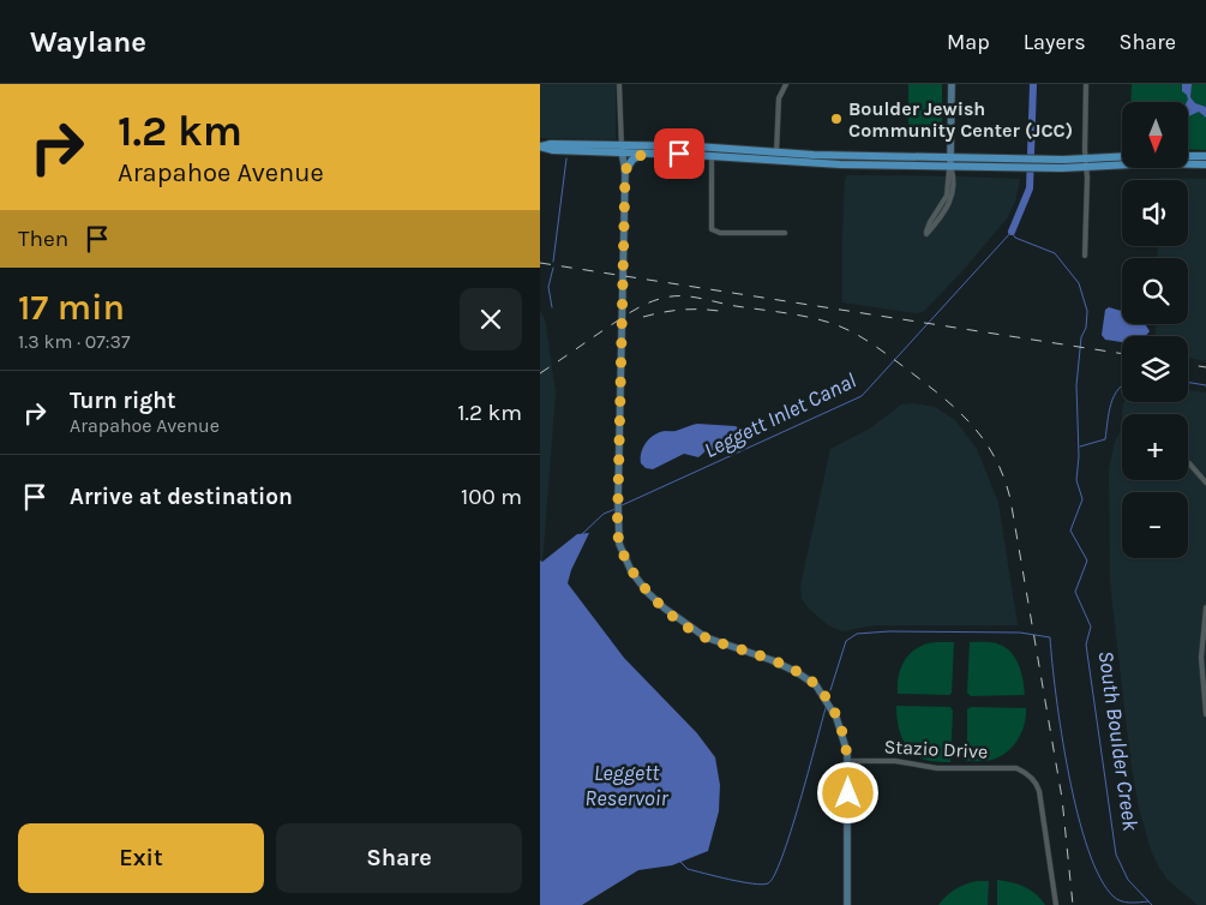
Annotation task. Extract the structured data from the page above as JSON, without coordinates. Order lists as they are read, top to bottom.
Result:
{
  "streets": {
    "street": ["Stazio Drive"]
  },
  "water": ["Leggett Inlet Canal", "South Boulder Creek", "Leggett Reservoir"],
  "places": ["Boulder Jewish Community Center (JCC)"],
  "north": "bottom",
  "page": {
    "header": "Waylane",
    "nav": ["Map", "Layers", "Share"],
    "turn": ["1.2 km", "Arapahoe Avenue"],
    "map_buttons": ["+", "−"],
    "then": "Then",
    "heading": ["17 min", "1.3 km · 07:37"],
    "list": [
      {
        "name": "Turn right",
        "note": "Arapahoe Avenue",
        "value": "1.2 km"
      },
      {
        "name": "Arrive at destination",
        "value": "100 m"
      }
    ],
    "buttons": ["Exit", "Share"]
  }
}
